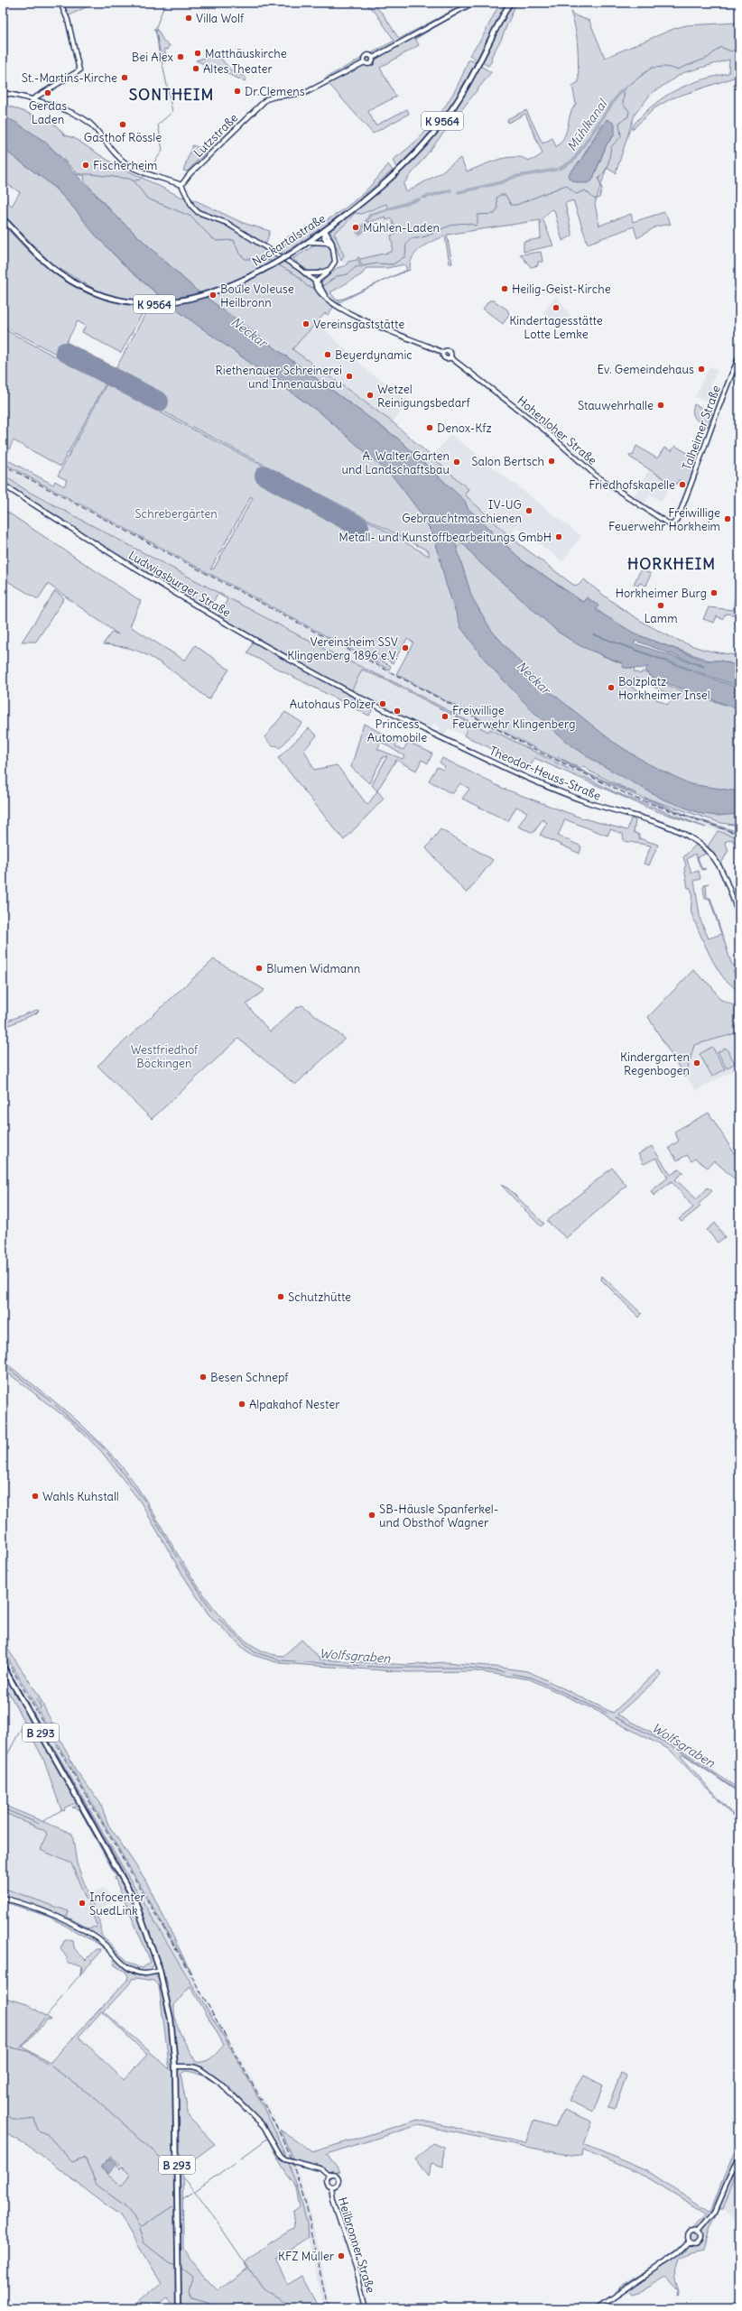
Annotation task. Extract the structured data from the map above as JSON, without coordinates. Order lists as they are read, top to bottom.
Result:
{
  "streets": {
    "main road": ["K 9564", "Neckartalstraße", "B 293"],
    "street": [
      "Lutzstraße",
      "Talheimer Straße",
      "Hohenloher Straße",
      "Ludwigsburger Straße",
      "Theodor-Heuss-Straße",
      "Heilbronner Straße"
    ]
  },
  "crossings": [
    ["Talheimer Straße", "Hohenloher Straße"],
    ["Ludwigsburger Straße", "Theodor-Heuss-Straße"],
    ["B 293", "Heilbronner Straße"]
  ],
  "districts": ["SONTHEIM", "HORKHEIM"],
  "water": ["Mühlkanal", "Neckar", "Wolfsgraben"],
  "parks": ["Schrebergärten", "Westfriedhof Böckingen"],
  "places": [
    "Villa Wolf",
    "Matthäuskirche",
    "Bei Alex",
    "Altes Theater",
    "St.-Martins-Kirche",
    "Dr.Clemens",
    "Gerdas Laden",
    "Gasthof Rössle",
    "Fischerheim",
    "Mühlen-Laden",
    "Heilig-Geist-Kirche",
    "Boule Voleuse Heilbronn",
    "Kindertagesstätte Lotte Lemke",
    "Vereinsgaststätte",
    "Beyerdynamic",
    "Ev. Gemeindehaus",
    "Riethenauer Schreinerei und Innenausbau",
    "Wetzel Reinigungsbedarf",
    "Stauwehrhalle",
    "Denox-Kfz",
    "Salon Bertsch",
    "A. Walter Garten und Landschaftsbau",
    "Friedhofskapelle",
    "IV-UG Gebrauchtmaschienen",
    "Freiwillige Feuerwehr Horkheim",
    "Metall- und Kunstoffbearbeitungs GmbH",
    "Horkheimer Burg",
    "Lamm",
    "Vereinsheim SSV Klingenberg 1896 e.V.",
    "Bolzplatz Horkheimer Insel",
    "Autohaus Polzer",
    "Princess Automobile",
    "Freiwillige Feuerwehr Klingenberg",
    "Blumen Widmann",
    "Kindergarten Regenbogen",
    "Schutzhütte",
    "Besen Schnepf",
    "Alpakahof Nester",
    "Wahls Kuhstall",
    "SB-Häusle Spanferkel- und Obsthof Wagner",
    "Infocenter SuedLink",
    "KFZ Müller"
  ]
}
